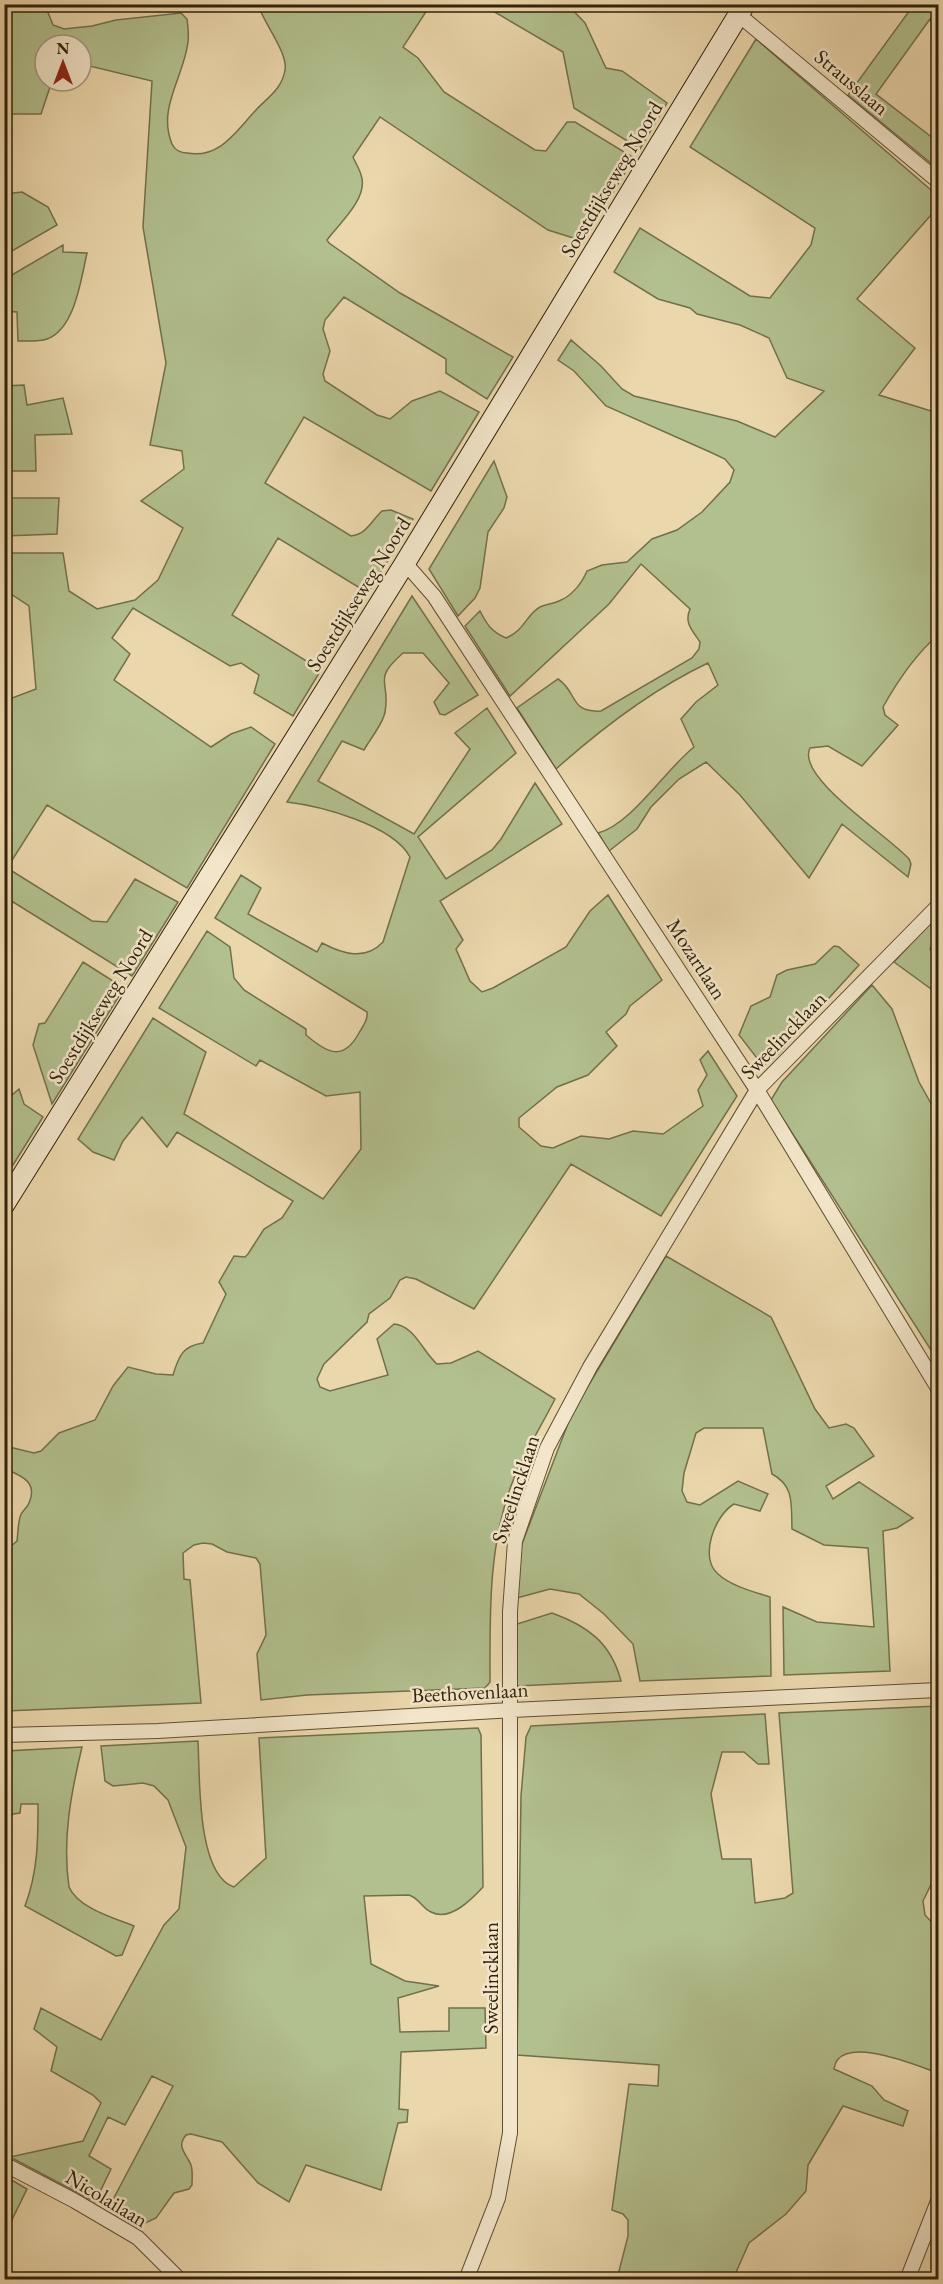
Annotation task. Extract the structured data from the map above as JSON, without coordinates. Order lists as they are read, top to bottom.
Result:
{
  "streets": {
    "main road": ["Soestdijkseweg Noord"],
    "street": [
      "Strausslaan",
      "Mozartlaan",
      "Sweelincklaan",
      "Beethovenlaan",
      "Nicolailaan"
    ]
  },
  "crossings": [
    ["Strausslaan", "Soestdijkseweg Noord"],
    ["Soestdijkseweg Noord", "Mozartlaan"],
    ["Mozartlaan", "Sweelincklaan"],
    ["Sweelincklaan", "Beethovenlaan"]
  ],
  "north": "top"
}
